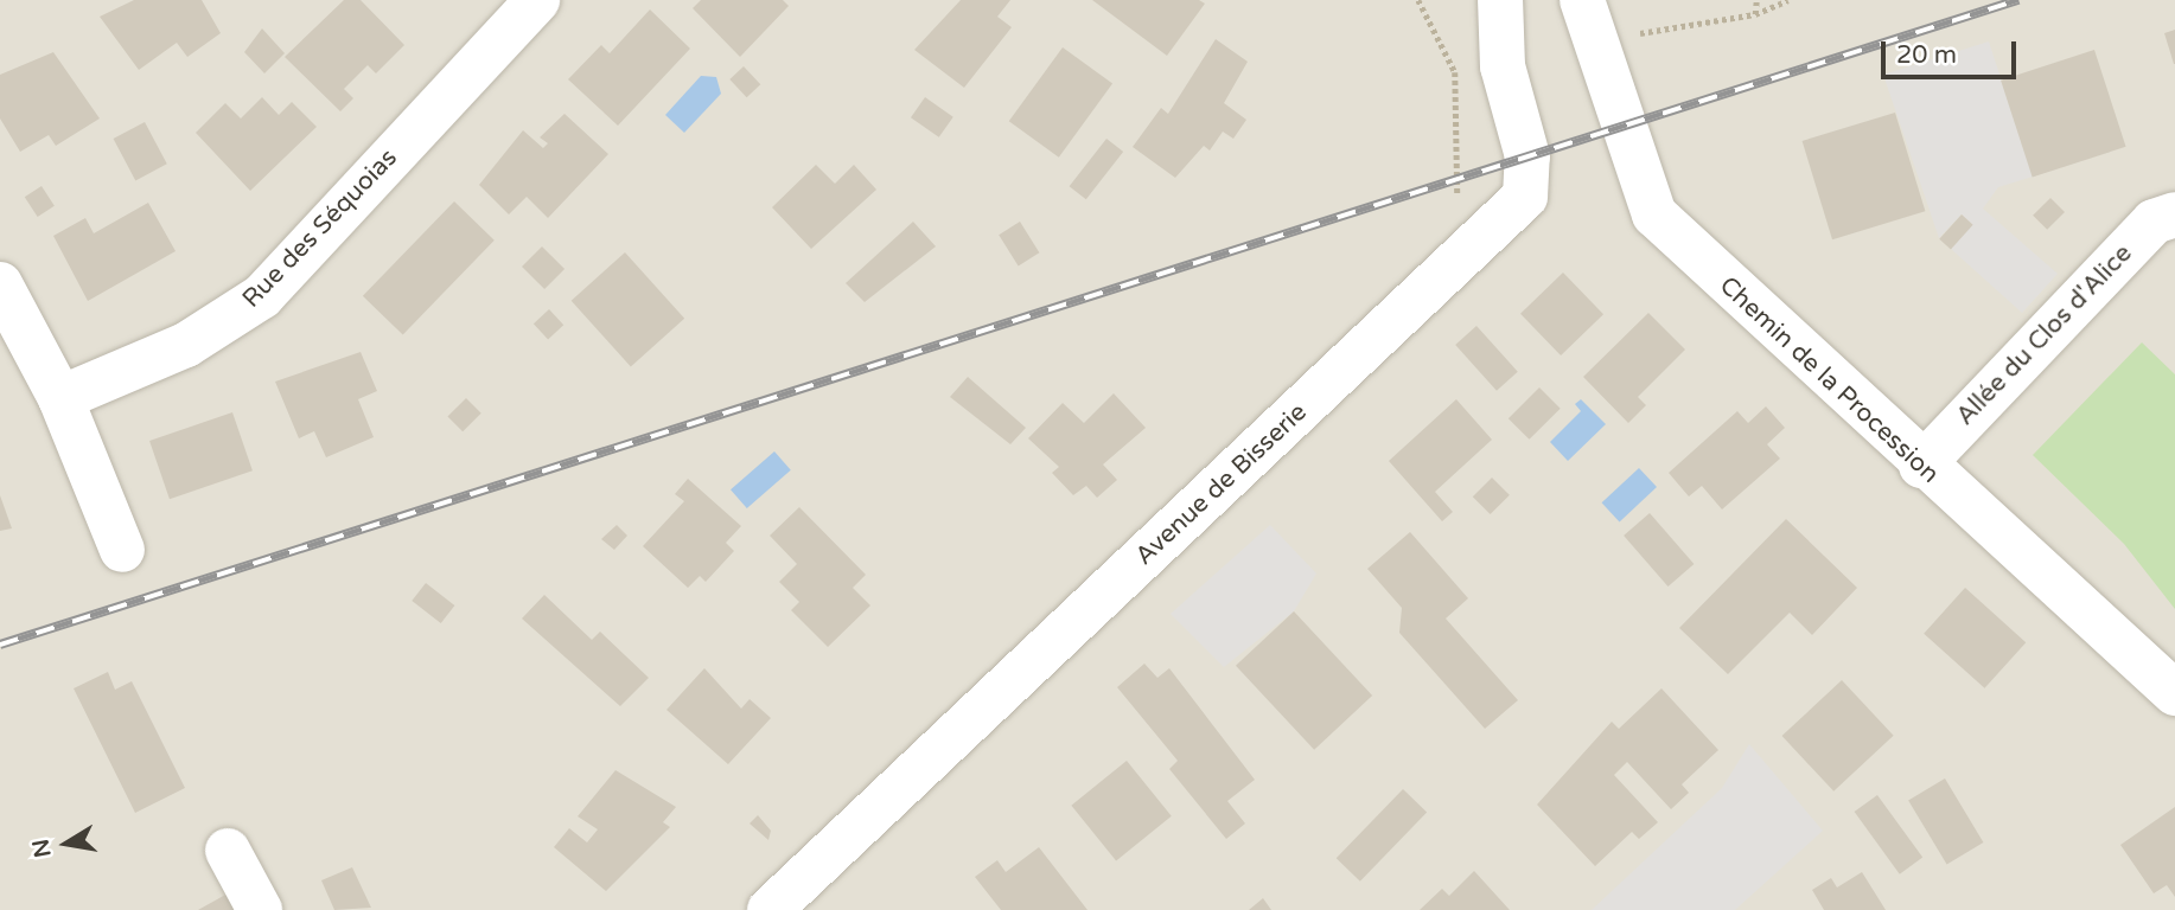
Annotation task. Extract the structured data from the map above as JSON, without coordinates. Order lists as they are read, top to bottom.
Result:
{
  "streets": {
    "street": [
      "Rue des Séquoias",
      "Allée du Clos d'Alice",
      "Chemin de la Procession",
      "Avenue de Bisserie"
    ]
  },
  "crossings": [
    ["Allée du Clos d'Alice", "Chemin de la Procession"]
  ],
  "scale_bar": "20 m",
  "north": "left"
}
